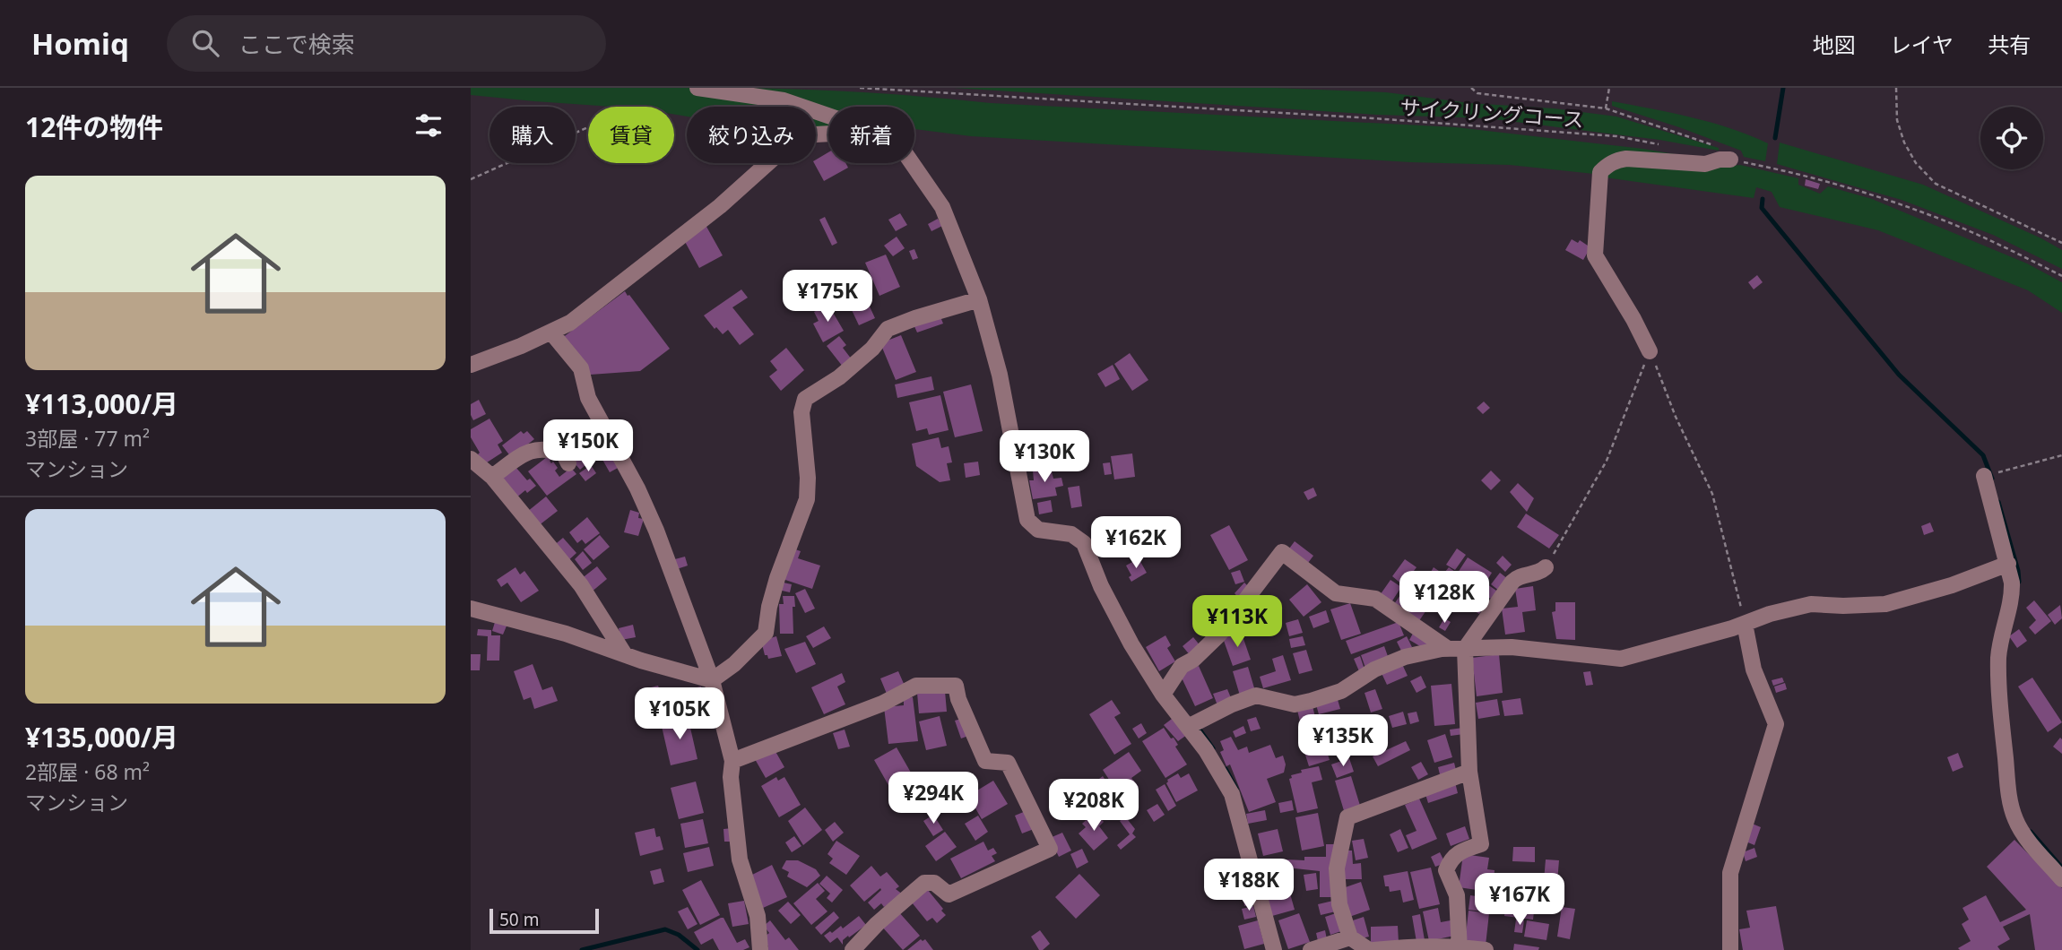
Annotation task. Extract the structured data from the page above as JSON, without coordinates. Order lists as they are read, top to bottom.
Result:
{
  "streets": {
    "path": ["サイクリングコース"]
  },
  "scale_bar": "50 m",
  "page": {
    "header": "Homiq",
    "search": "ここで検索",
    "nav": ["地図", "レイヤ", "共有"],
    "heading": "12件の物件",
    "chip": [
      "購入",
      "賃貸",
      "絞り込み",
      "新着"
    ],
    "list": [
      {
        "name": "¥113,000/月",
        "note": "3部屋 · 77 m² · マンション"
      },
      {
        "name": "¥135,000/月",
        "note": "2部屋 · 68 m² · マンション"
      }
    ],
    "price": [
      "¥175K",
      "¥150K",
      "¥130K",
      "¥162K",
      "¥128K",
      "¥113K",
      "¥105K",
      "¥135K",
      "¥294K",
      "¥208K",
      "¥188K",
      "¥167K"
    ],
    "scale": "50 m"
  }
}
